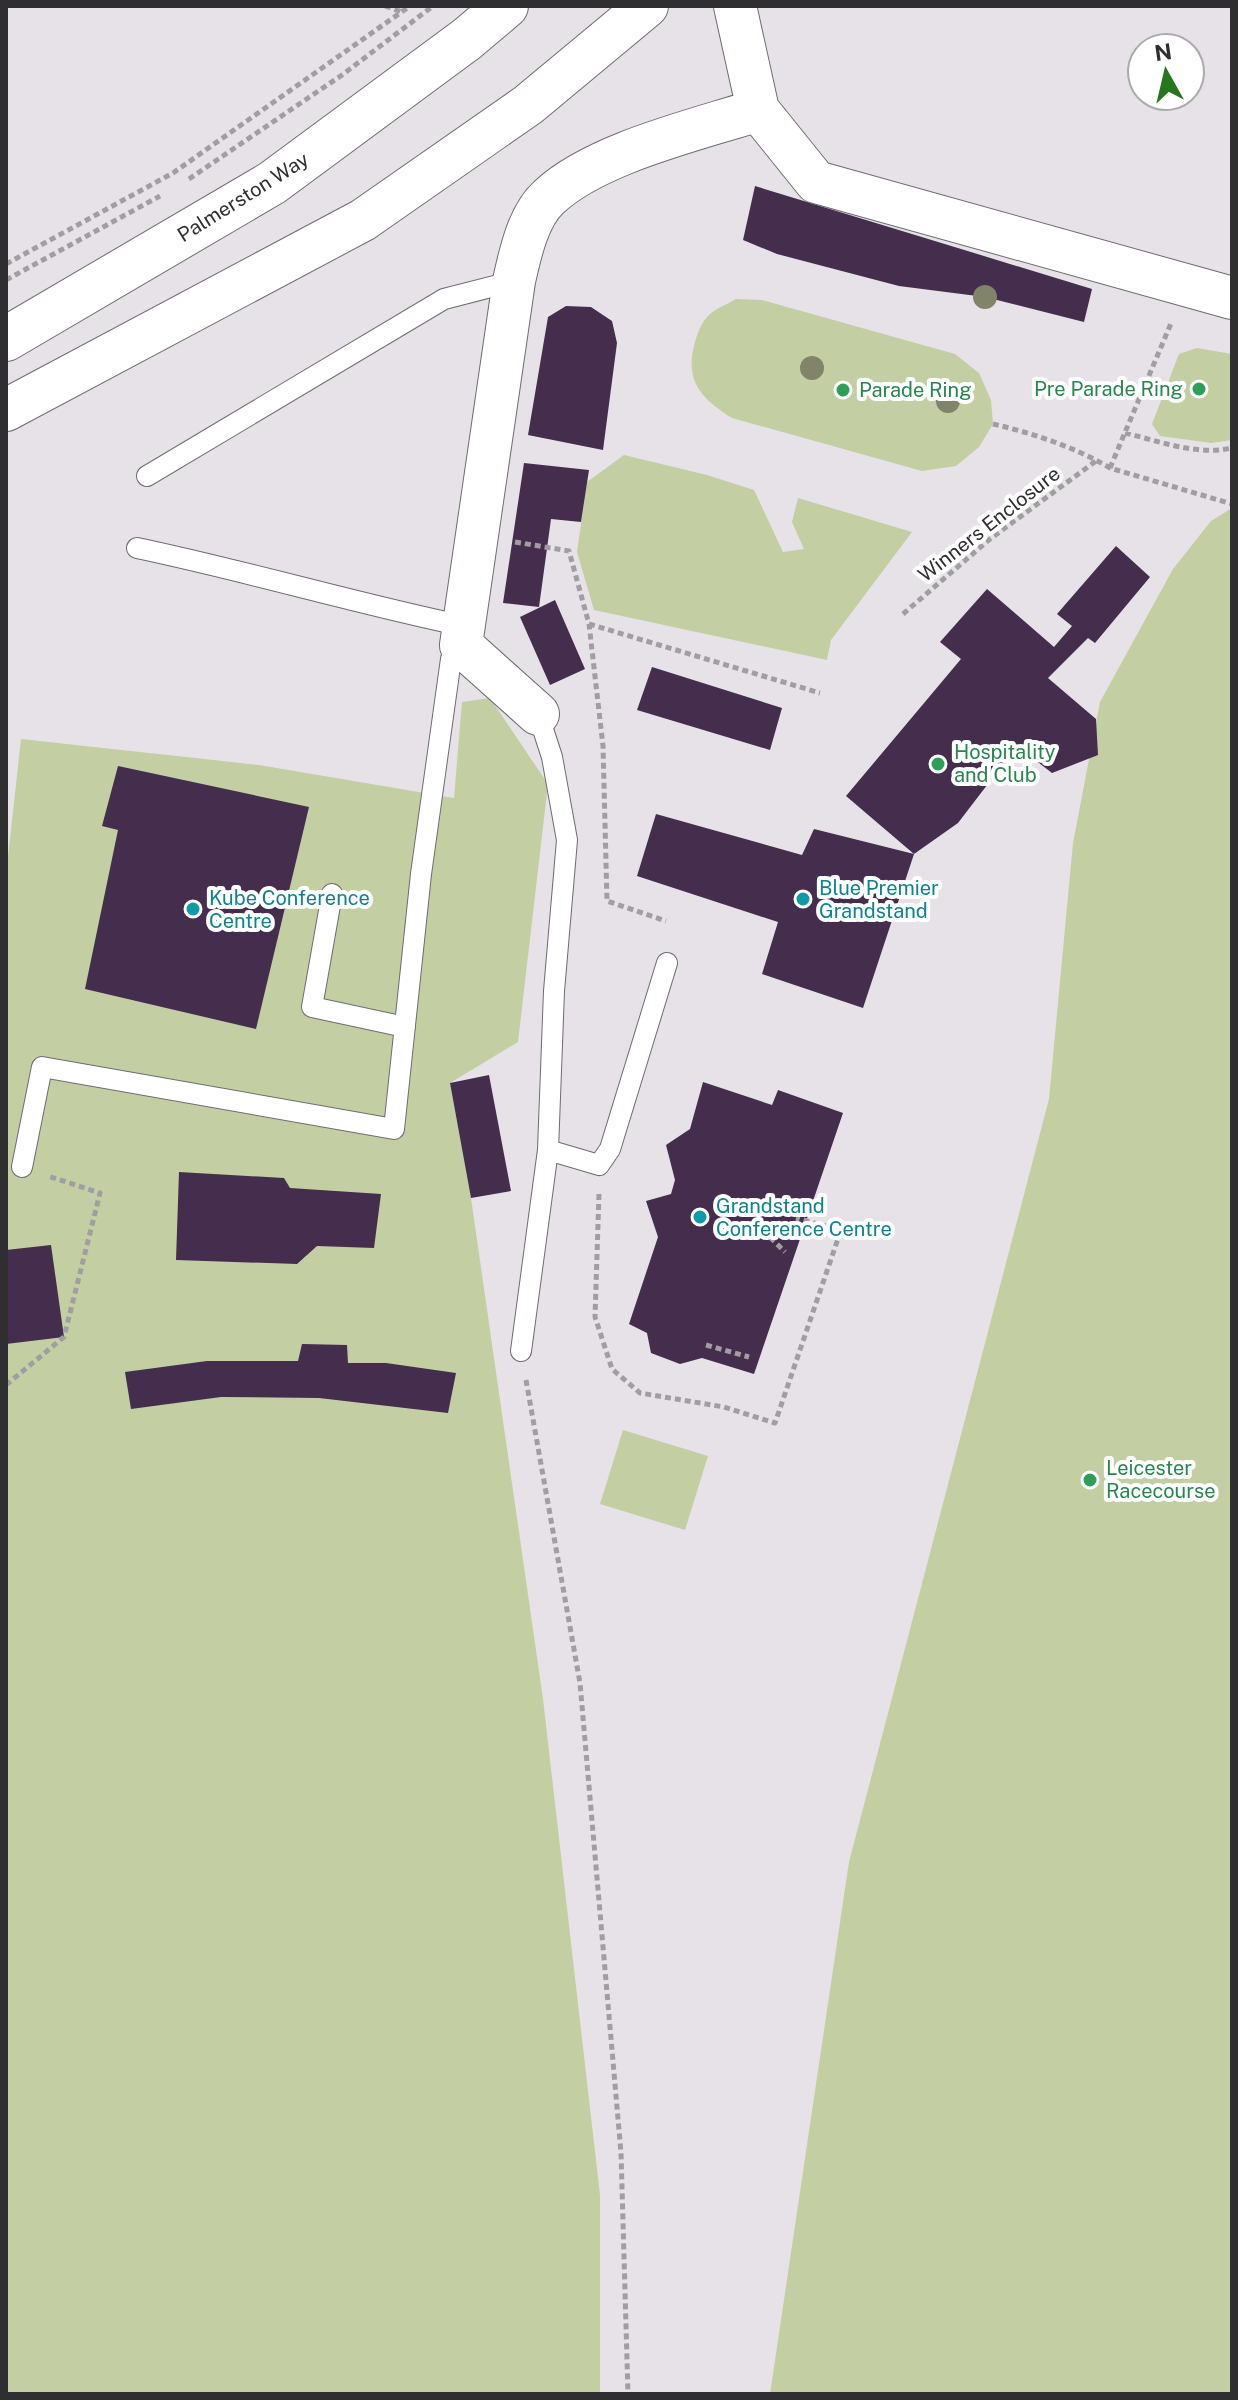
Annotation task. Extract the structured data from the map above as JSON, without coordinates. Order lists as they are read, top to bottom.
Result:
{
  "streets": {
    "highway": ["Palmerston Way"],
    "path": ["Winners Enclosure"]
  },
  "places": [
    "Pre Parade Ring",
    "Parade Ring",
    "Hospitality and Club",
    "Blue Premier Grandstand",
    "Kube Conference Centre",
    "Grandstand Conference Centre",
    "Leicester Racecourse"
  ],
  "north": "top"
}
